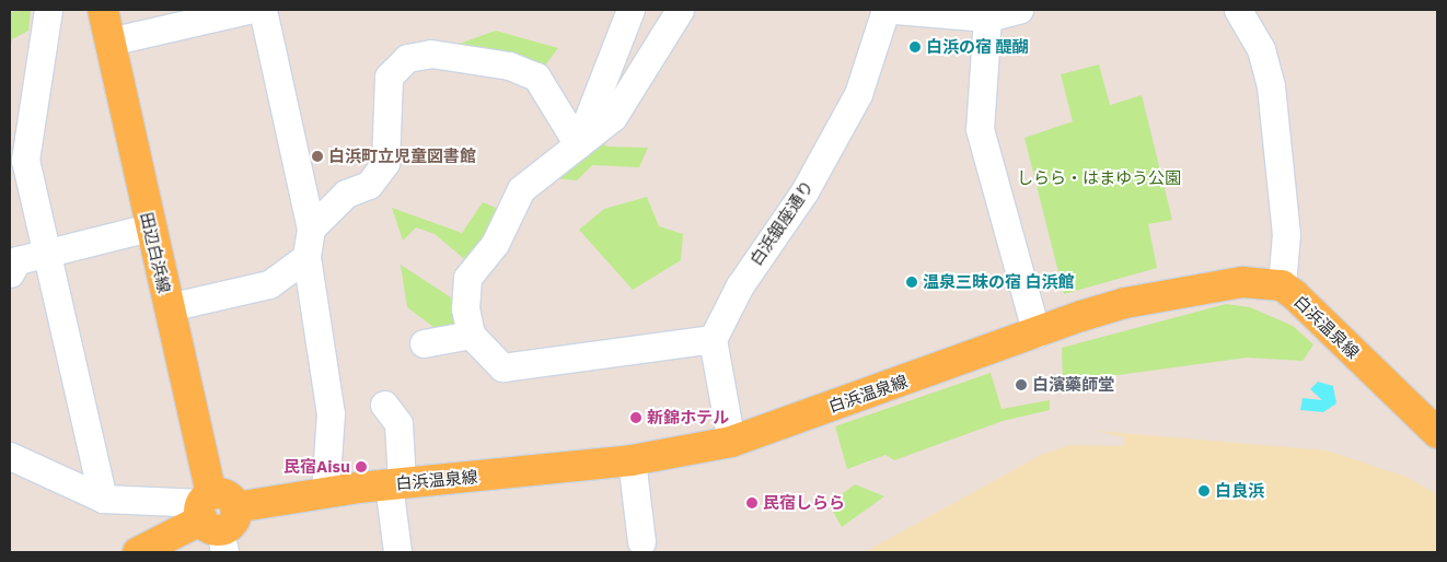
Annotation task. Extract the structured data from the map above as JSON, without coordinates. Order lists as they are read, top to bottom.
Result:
{
  "streets": {
    "main road": ["田辺白浜線", "白浜温泉線"],
    "street": ["白浜銀座通り"]
  },
  "crossings": [
    ["田辺白浜線", "白浜温泉線"]
  ],
  "parks": ["しらら・はまゆう公園"],
  "places": [
    "白浜の宿 醍醐",
    "白浜町立児童図書館",
    "温泉三昧の宿 白浜館",
    "白濱藥師堂",
    "新錦ホテル",
    "民宿Aisu",
    "白良浜",
    "民宿しらら"
  ]
}
